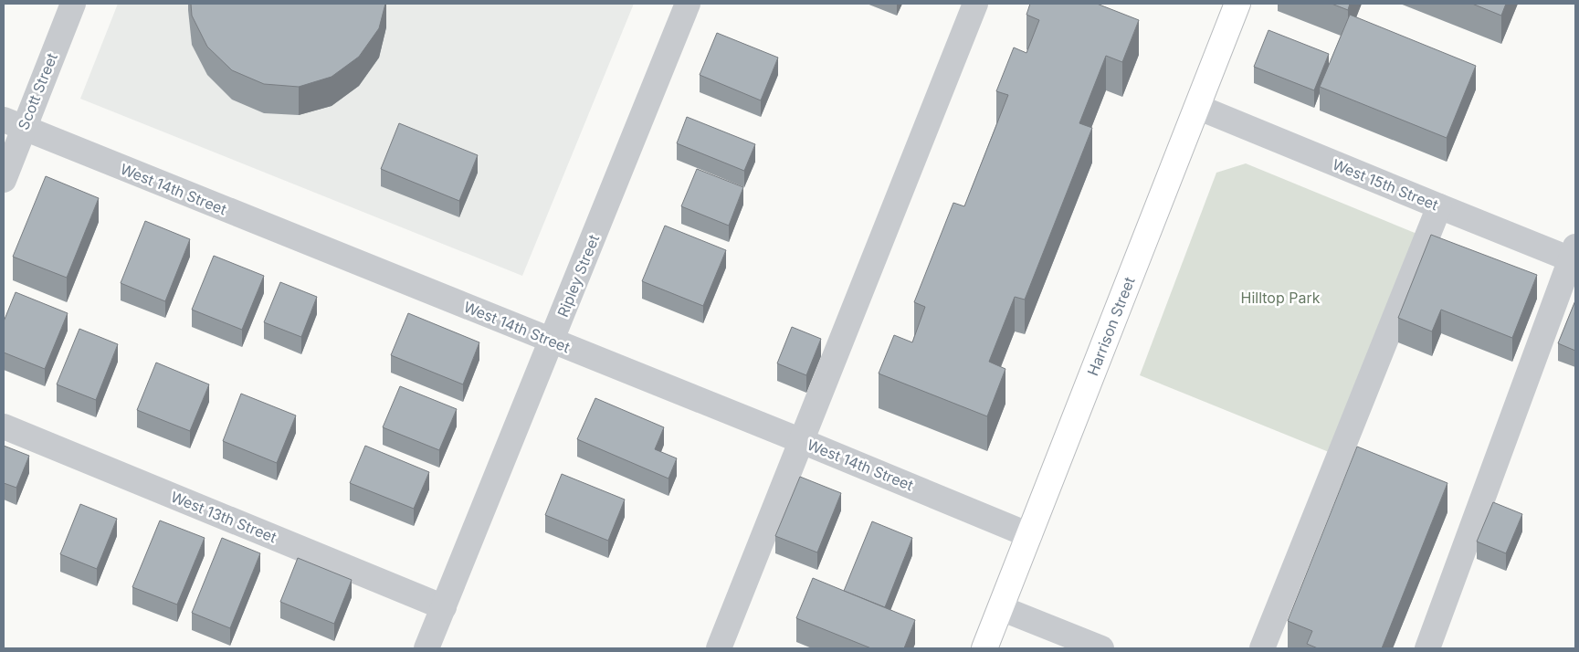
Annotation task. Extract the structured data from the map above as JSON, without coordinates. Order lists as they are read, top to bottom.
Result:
{
  "streets": {
    "highway": ["Harrison Street"],
    "street": [
      "Scott Street",
      "West 15th Street",
      "West 14th Street",
      "Ripley Street",
      "West 13th Street"
    ]
  },
  "crossings": [
    ["Scott Street", "West 14th Street"],
    ["West 15th Street", "Harrison Street"],
    ["West 14th Street", "Ripley Street"],
    ["West 14th Street", "Harrison Street"],
    ["Ripley Street", "West 13th Street"]
  ],
  "parks": ["Hilltop Park"]
}
